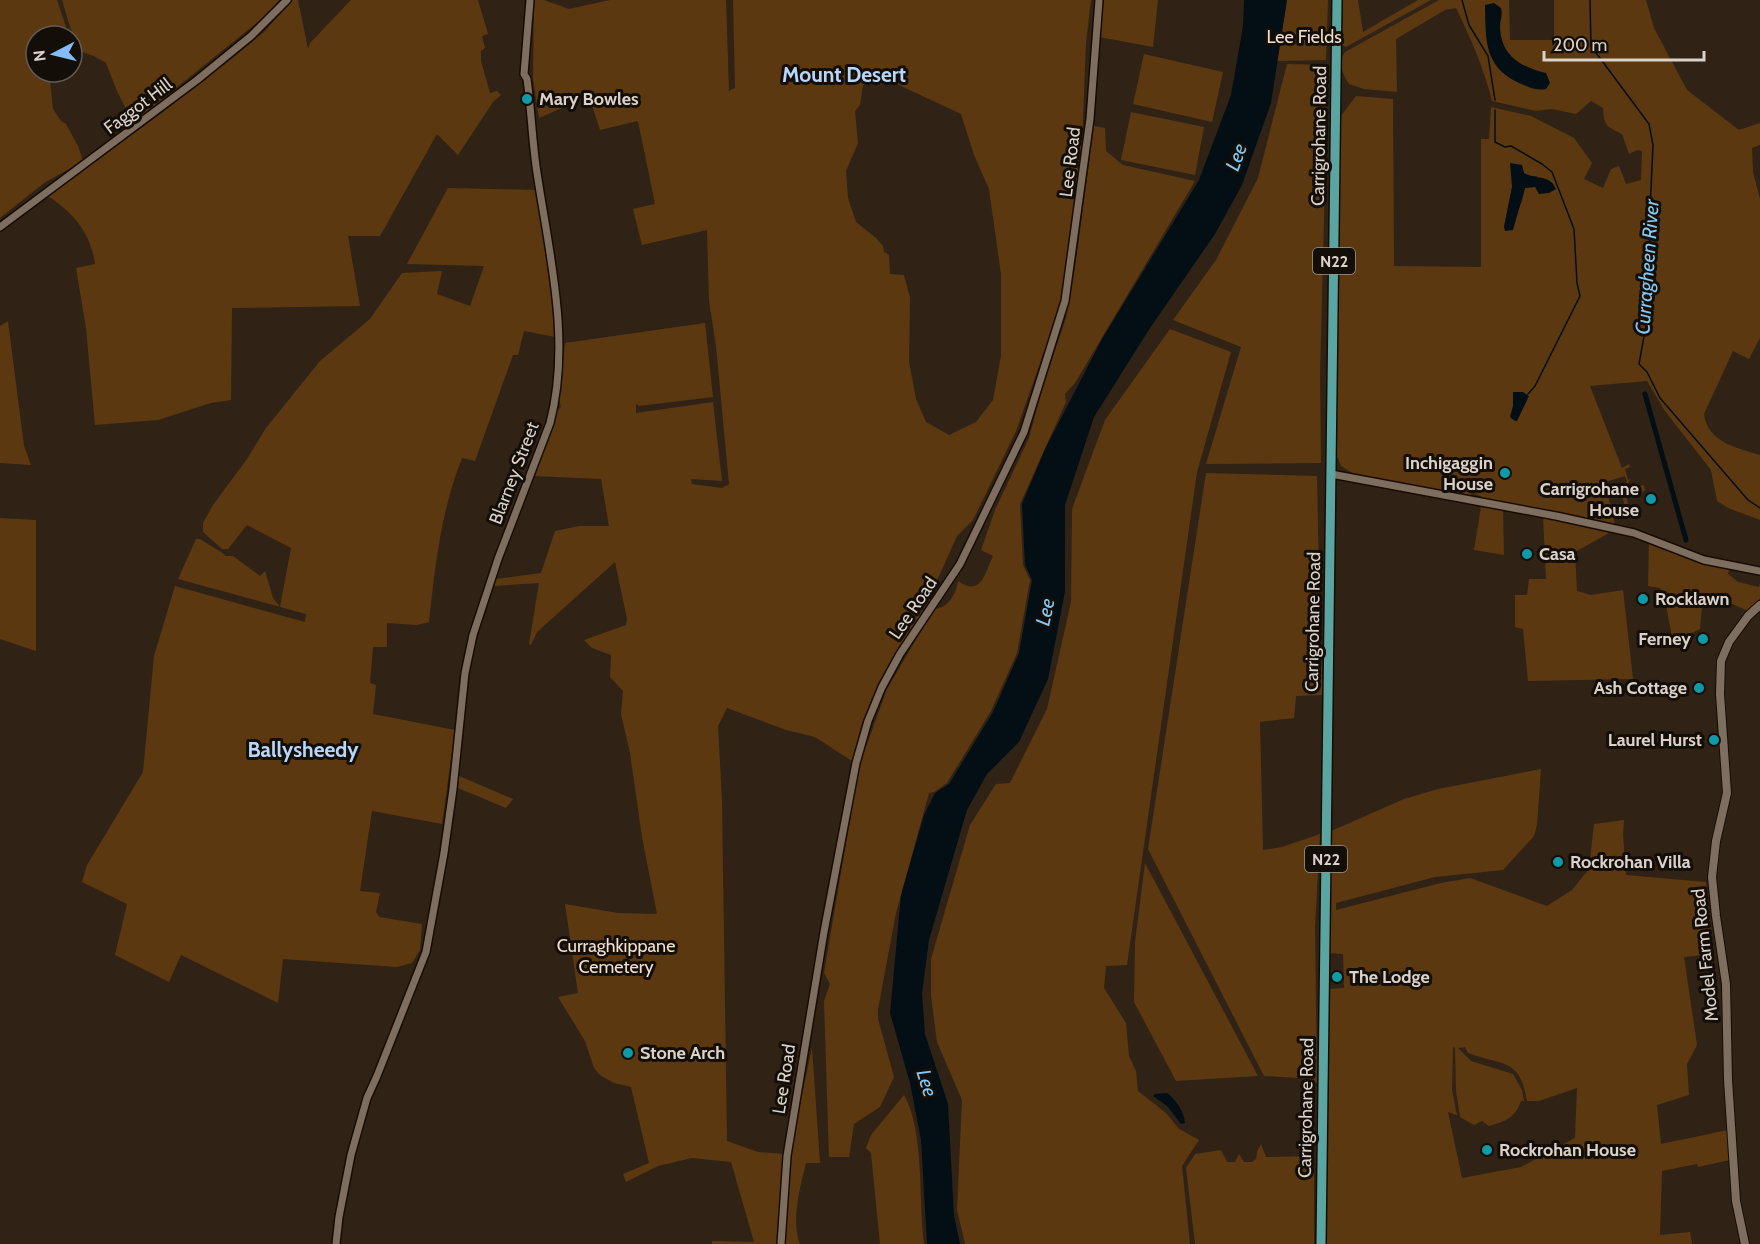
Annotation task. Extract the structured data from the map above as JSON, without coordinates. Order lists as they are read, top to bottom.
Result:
{
  "streets": {
    "highway": ["Carrigrohane Road", "N22"],
    "main road": ["Model Farm Road"],
    "street": ["Faggot Hill", "Lee Road", "Blarney Street"]
  },
  "districts": ["Mount Desert", "Ballysheedy"],
  "water": ["Lee", "Curragheen River"],
  "parks": ["Lee Fields", "Curraghkippane Cemetery"],
  "places": [
    "Mary Bowles",
    "Inchigaggin House",
    "Carrigrohane House",
    "Casa",
    "Rocklawn",
    "Ferney",
    "Ash Cottage",
    "Laurel Hurst",
    "Rockrohan Villa",
    "The Lodge",
    "Stone Arch",
    "Rockrohan House"
  ],
  "scale_bar": "200 m",
  "north": "left"
}
